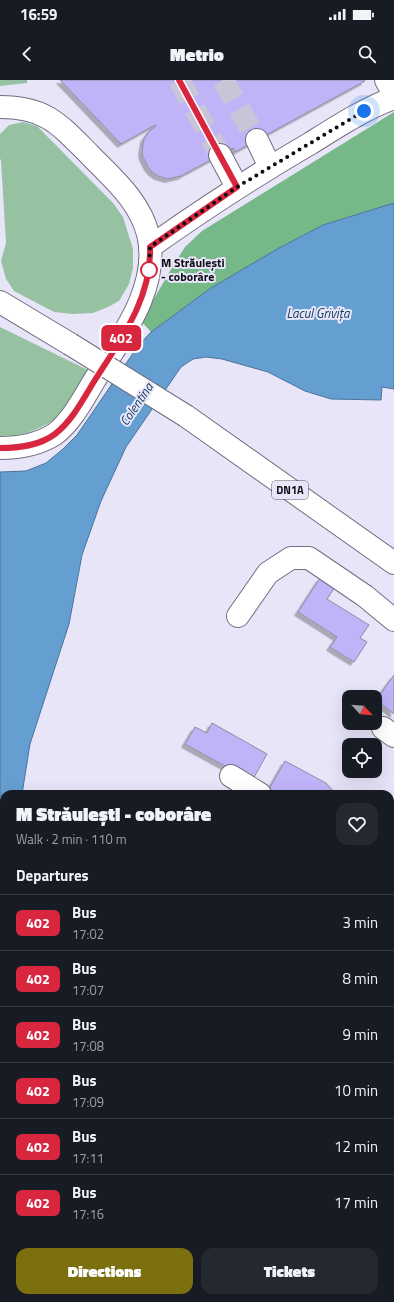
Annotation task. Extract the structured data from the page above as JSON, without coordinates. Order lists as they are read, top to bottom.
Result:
{
  "streets": {
    "main road": ["DN1A"]
  },
  "water": ["Lacul Grivița", "Colentina"],
  "places": ["M Străulești - coborâre"],
  "lines": ["bus line 402"],
  "north": "bottom right",
  "page": {
    "status": "16:59",
    "header": "Metrio",
    "on_map": "402",
    "heading": [
      ["M Străulești - coborâre", "Walk · 2 min · 110 m"],
      "Departures"
    ],
    "list": [
      {
        "mark": "402",
        "name": "Bus",
        "note": "17:02",
        "value": "3 min"
      },
      {
        "mark": "402",
        "name": "Bus",
        "note": "17:07",
        "value": "8 min"
      },
      {
        "mark": "402",
        "name": "Bus",
        "note": "17:08",
        "value": "9 min"
      },
      {
        "mark": "402",
        "name": "Bus",
        "note": "17:09",
        "value": "10 min"
      },
      {
        "mark": "402",
        "name": "Bus",
        "note": "17:11",
        "value": "12 min"
      },
      {
        "mark": "402",
        "name": "Bus",
        "note": "17:16",
        "value": "17 min"
      }
    ],
    "buttons": ["Directions", "Tickets"]
  }
}
